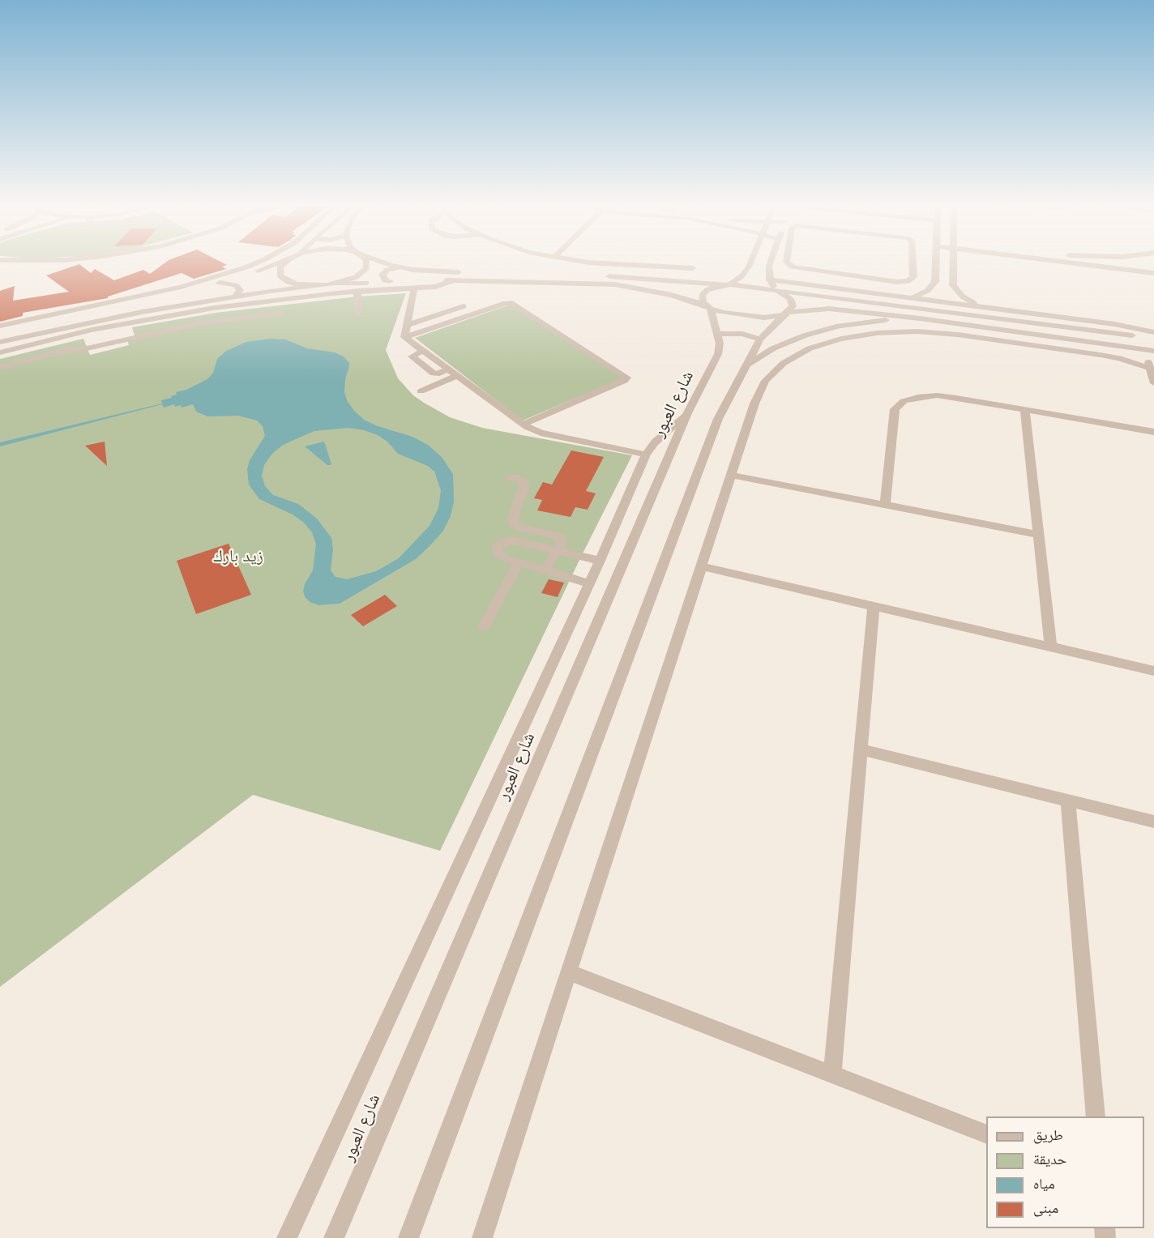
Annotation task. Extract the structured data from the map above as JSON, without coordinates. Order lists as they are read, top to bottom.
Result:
{
  "streets": {
    "street": ["شارع العبور"]
  },
  "parks": ["زيد بارك"],
  "legend": [
    "طريق",
    "حديقة",
    "مياه",
    "مبنى"
  ]
}
